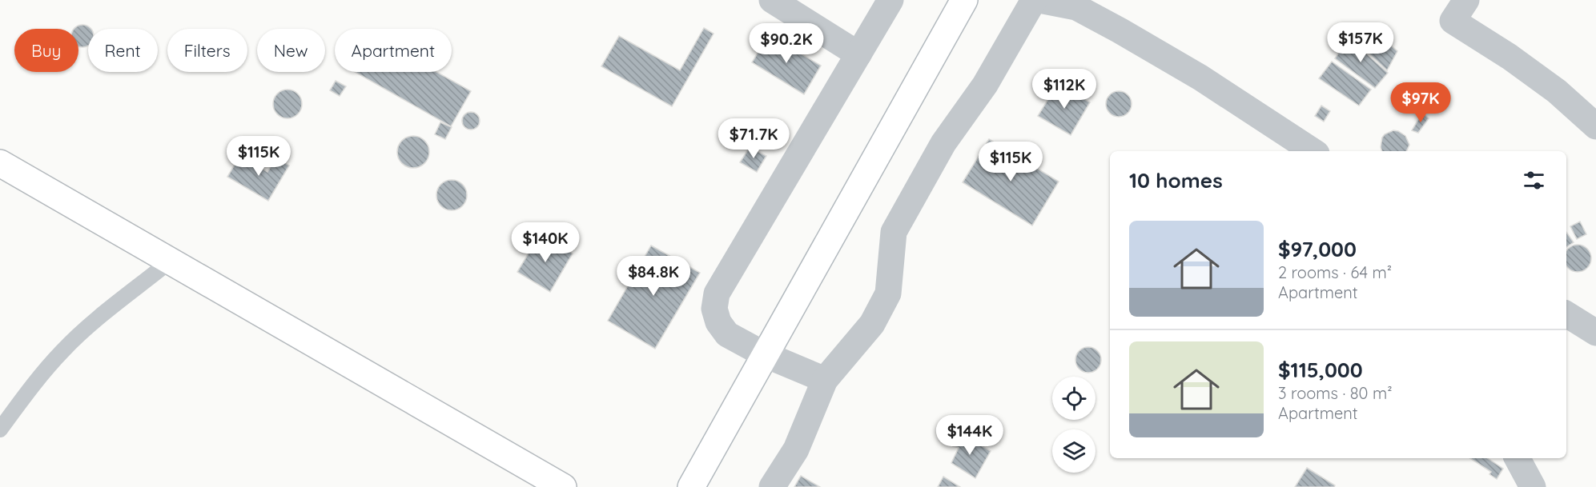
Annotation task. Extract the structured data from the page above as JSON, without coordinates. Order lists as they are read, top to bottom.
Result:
{
  "page": {
    "price": [
      "$157K",
      "$90.2K",
      "$112K",
      "$97K",
      "$71.7K",
      "$115K",
      "$115K",
      "$140K",
      "$84.8K",
      "$144K"
    ],
    "chip": [
      "Buy",
      "Rent",
      "Filters",
      "New",
      "Apartment"
    ],
    "heading": "10 homes",
    "list": [
      {
        "name": "$97,000",
        "note": "2 rooms · 64 m² · Apartment"
      },
      {
        "name": "$115,000",
        "note": "3 rooms · 80 m² · Apartment"
      }
    ]
  }
}
